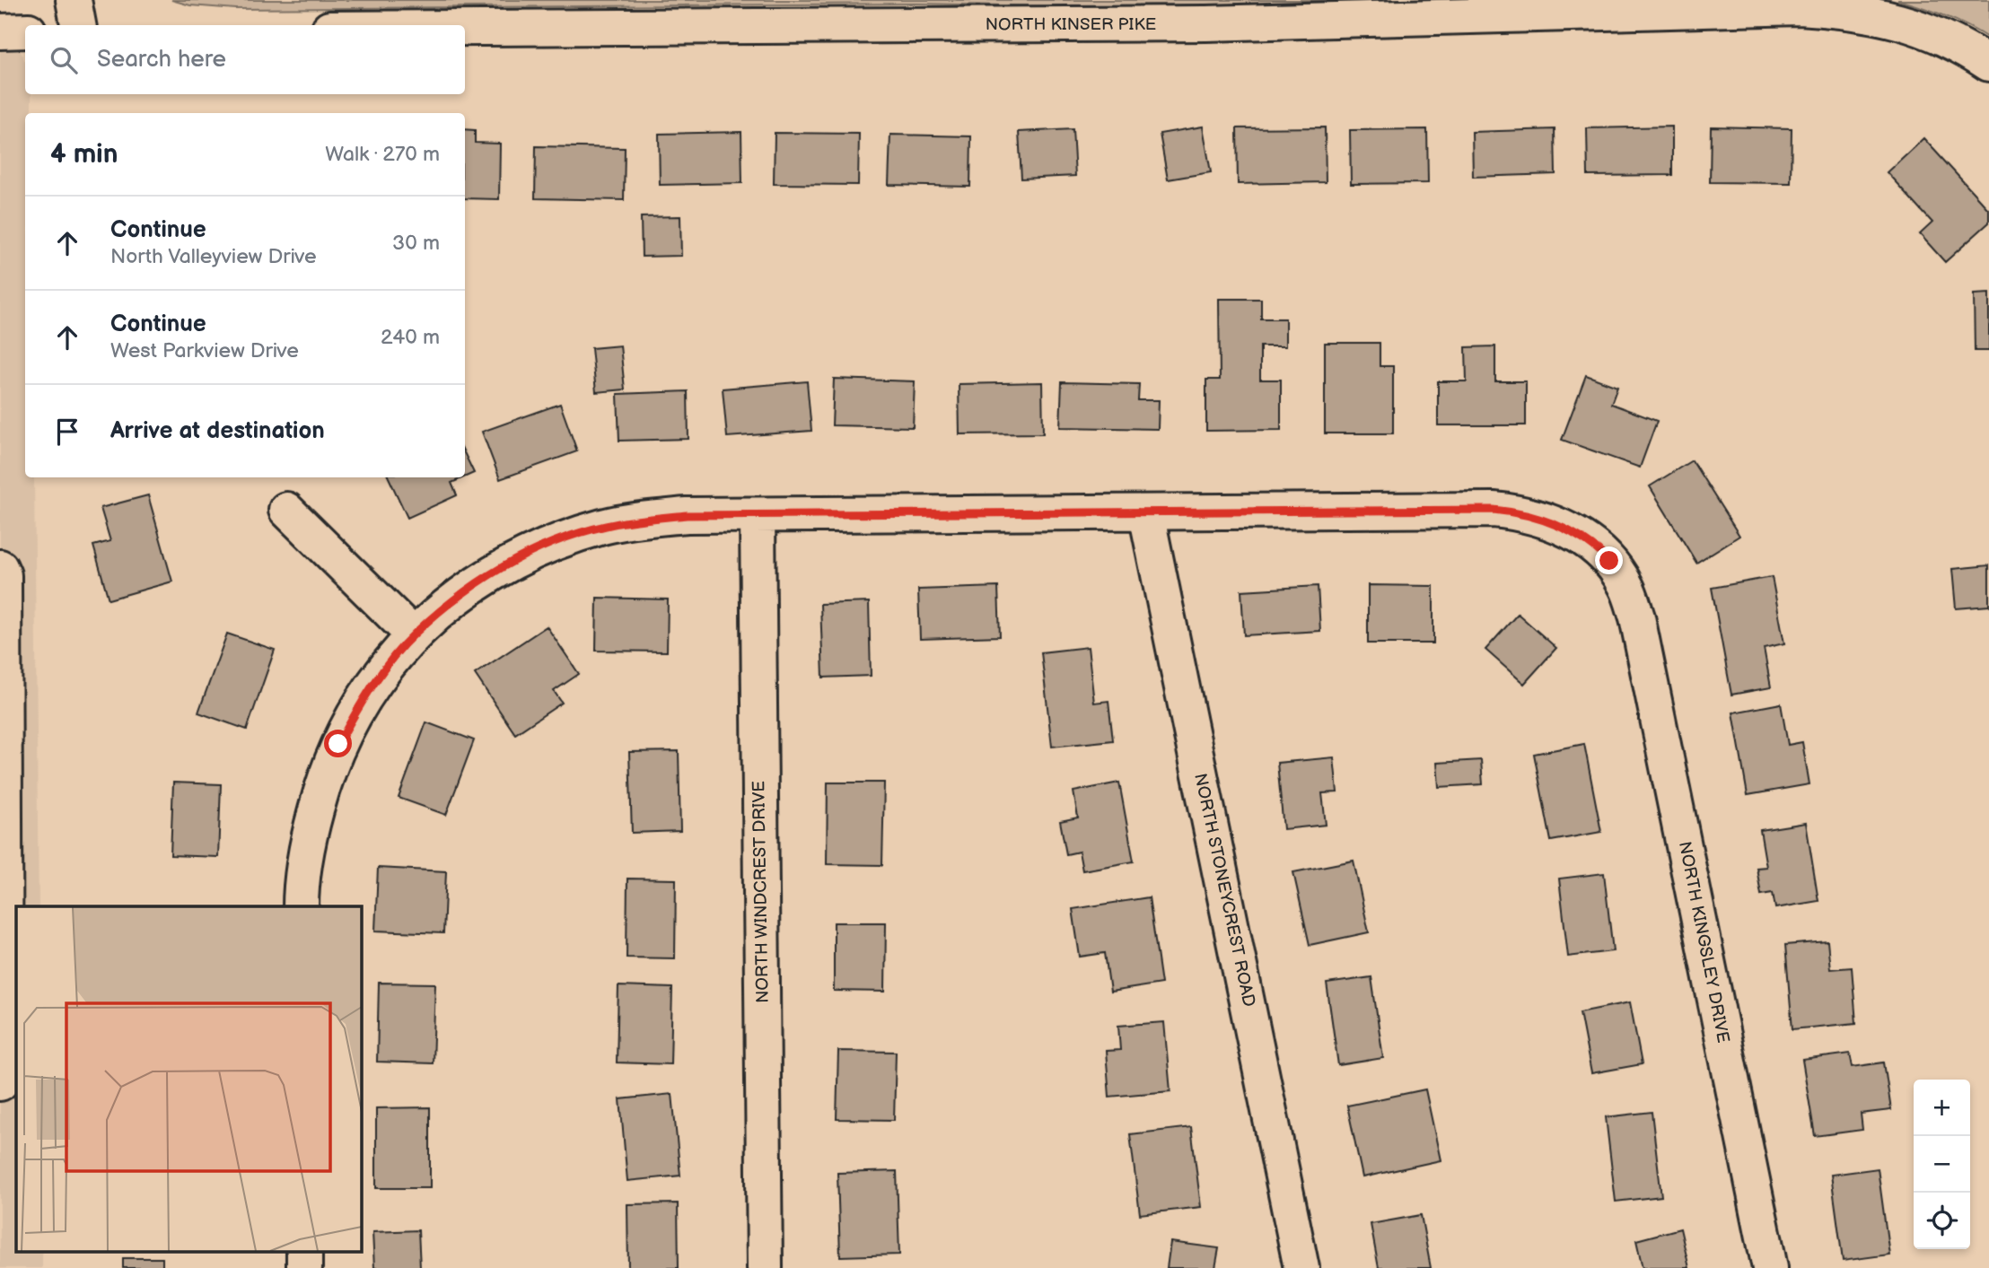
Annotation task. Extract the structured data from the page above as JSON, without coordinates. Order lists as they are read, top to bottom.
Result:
{
  "streets": {
    "street": [
      "NORTH KINSER PIKE",
      "NORTH STONEYCREST ROAD",
      "NORTH WINDCREST DRIVE",
      "NORTH KINGSLEY DRIVE"
    ]
  },
  "crossings": [
    ["NORTH STONEYCREST ROAD", "NORTH KINGSLEY DRIVE"],
    ["NORTH WINDCREST DRIVE", "NORTH KINGSLEY DRIVE"]
  ],
  "page": {
    "search": "Search here",
    "heading": ["4 min", "Walk · 270 m"],
    "list": [
      ["Continue", "North Valleyview Drive", "30 m"],
      ["Continue", "West Parkview Drive", "240 m"],
      "Arrive at destination"
    ],
    "map_buttons": ["+", "−"]
  }
}
